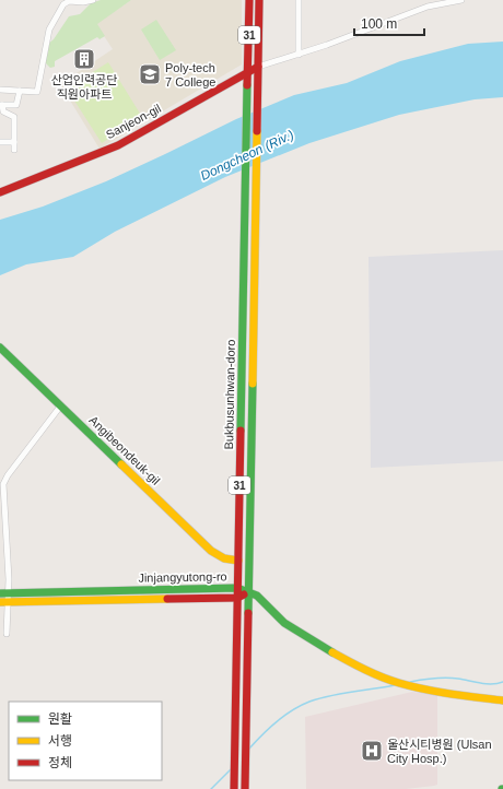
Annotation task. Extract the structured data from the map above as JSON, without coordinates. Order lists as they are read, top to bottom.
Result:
{
  "streets": {
    "main road": [
      "31",
      "Sanjeon-gil",
      "Bukbusunhwan-doro",
      "Angibeondeuk-gil",
      "Jinjangyutong-ro"
    ]
  },
  "crossings": [
    ["Sanjeon-gil", "Bukbusunhwan-doro"],
    ["Bukbusunhwan-doro", "Angibeondeuk-gil"],
    ["Bukbusunhwan-doro", "Jinjangyutong-ro"]
  ],
  "water": ["Dongcheon (Riv.)"],
  "places": {
    "building": ["산업인력공단 직원아파트"],
    "school or university": ["Poly-tech 7 College"],
    "hospital": ["울산시티병원 (Ulsan City Hosp.)"]
  },
  "legend": ["원활", "서행", "정체"],
  "scale_bar": "100 m"
}
